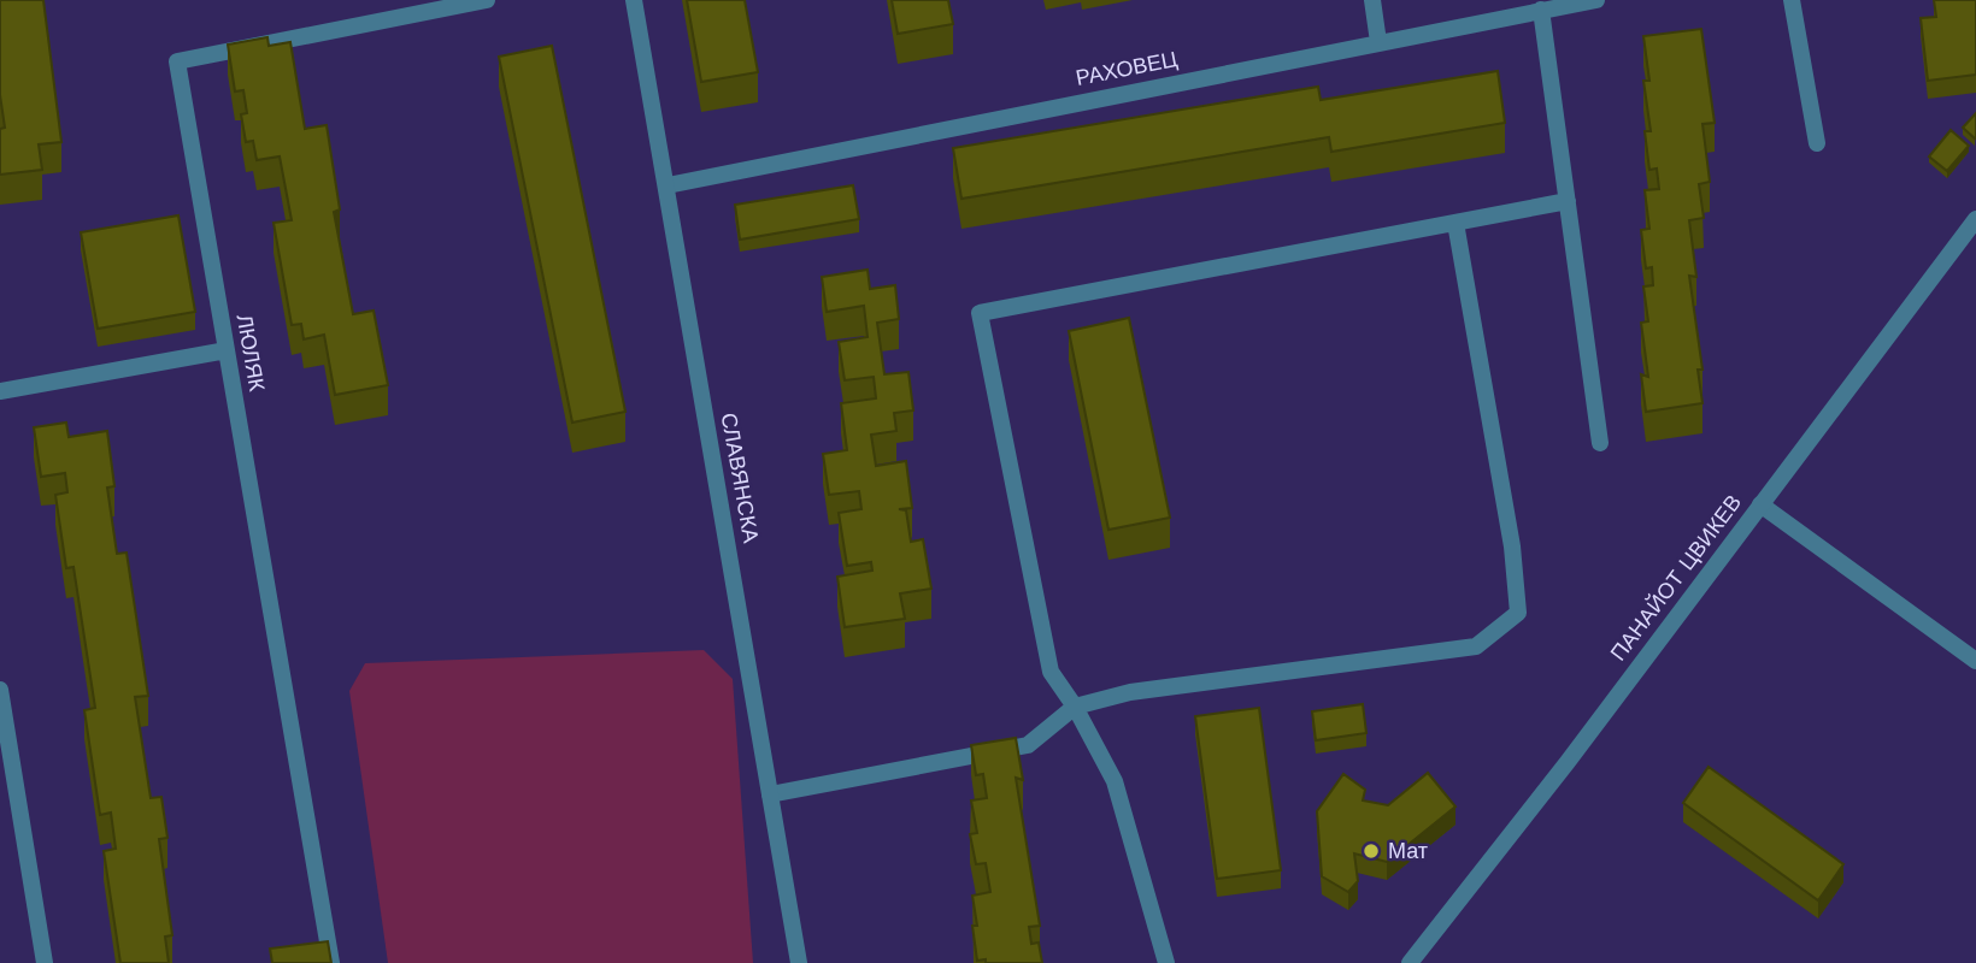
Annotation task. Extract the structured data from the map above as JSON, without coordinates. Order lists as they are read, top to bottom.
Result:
{
  "streets": {
    "street": [
      "РАХОВЕЦ",
      "ЛЮЛЯК",
      "СЛАВЯНСКА",
      "ПАНАЙОТ ЦВИКЕВ"
    ]
  },
  "crossings": [
    ["РАХОВЕЦ", "СЛАВЯНСКА"]
  ],
  "places": ["Мат"]
}
